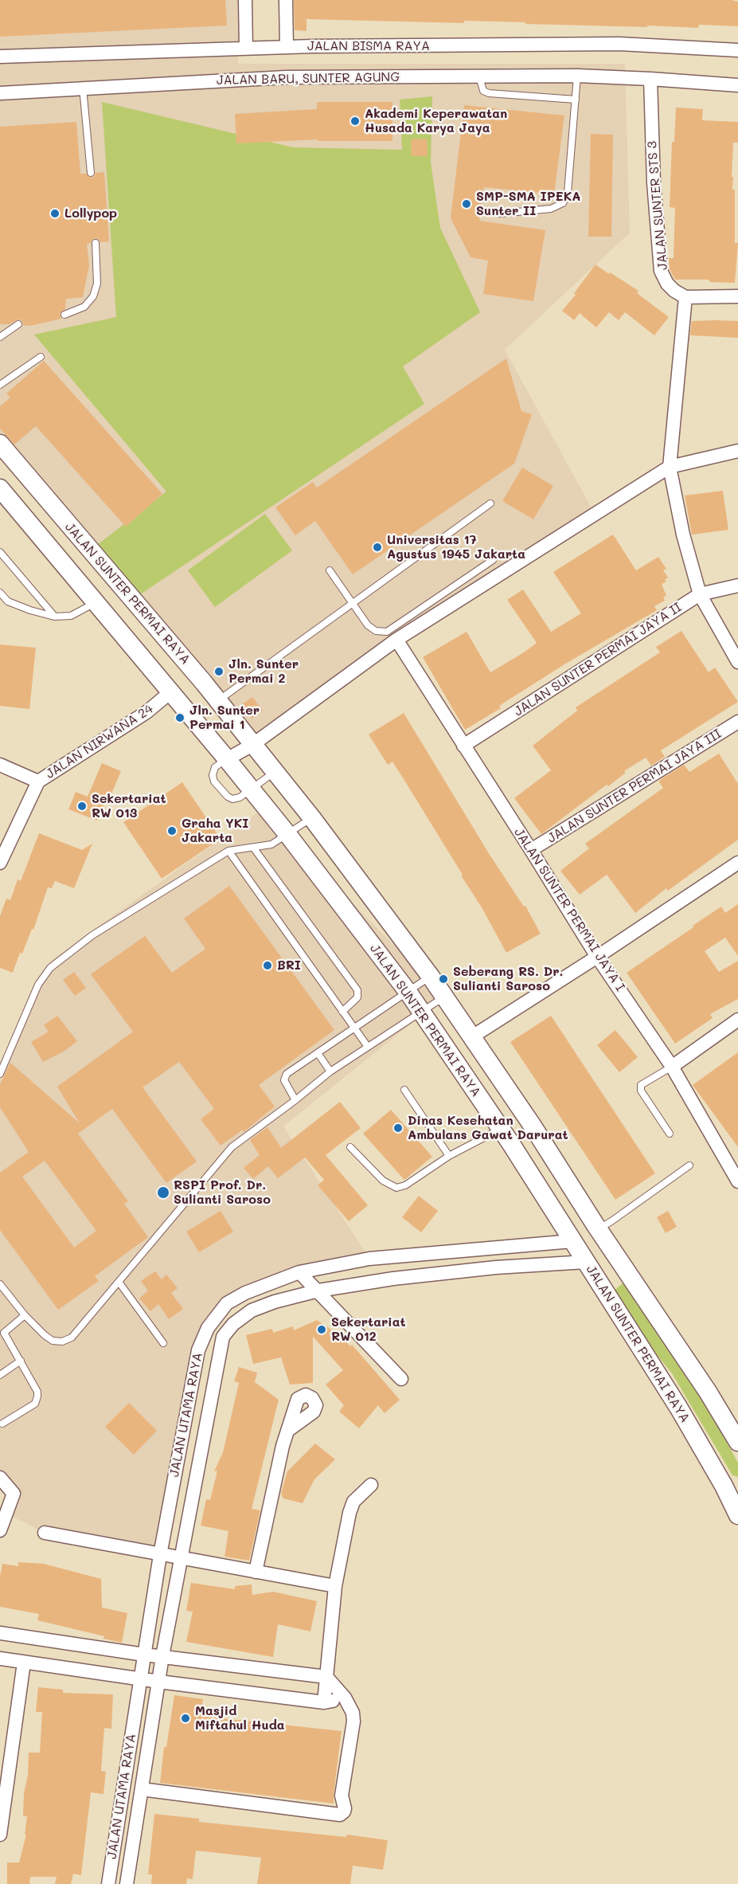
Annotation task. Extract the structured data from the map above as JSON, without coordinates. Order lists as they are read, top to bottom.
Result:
{
  "streets": {
    "street": [
      "JALAN BISMA RAYA",
      "JALAN BARU, SUNTER AGUNG",
      "JALAN SUNTER STS 3",
      "JALAN SUNTER PERMAI RAYA",
      "JALAN SUNTER PERMAI JAYA II",
      "JALAN NIRWANA 24",
      "JALAN SUNTER PERMAI JAYA III",
      "JALAN SUNTER PERMAI JAYA I",
      "JALAN UTAMA RAYA"
    ]
  },
  "crossings": [
    ["JALAN BARU, SUNTER AGUNG", "JALAN SUNTER STS 3"],
    ["JALAN SUNTER PERMAI RAYA", "JALAN NIRWANA 24"],
    ["JALAN SUNTER PERMAI RAYA", "JALAN UTAMA RAYA"],
    ["JALAN SUNTER PERMAI JAYA II", "JALAN SUNTER PERMAI JAYA I"],
    ["JALAN SUNTER PERMAI JAYA III", "JALAN SUNTER PERMAI JAYA I"]
  ],
  "places": [
    "Akademi Keperawatan Husada Karya Jaya",
    "SMP-SMA IPEKA Sunter II",
    "Lollypop",
    "Universitas 17 Agustus 1945 Jakarta",
    "Jln. Sunter Permai 2",
    "Jln. Sunter Permai 1",
    "Sekertariat RW 013",
    "Graha YKI Jakarta",
    "BRI",
    "Seberang RS. Dr. Sulianti Saroso",
    "Dinas Kesehatan Ambulans Gawat Darurat",
    "RSPI Prof. Dr. Sulianti Saroso",
    "Sekertariat RW 012",
    "Masjid Miftahul Huda"
  ]
}
